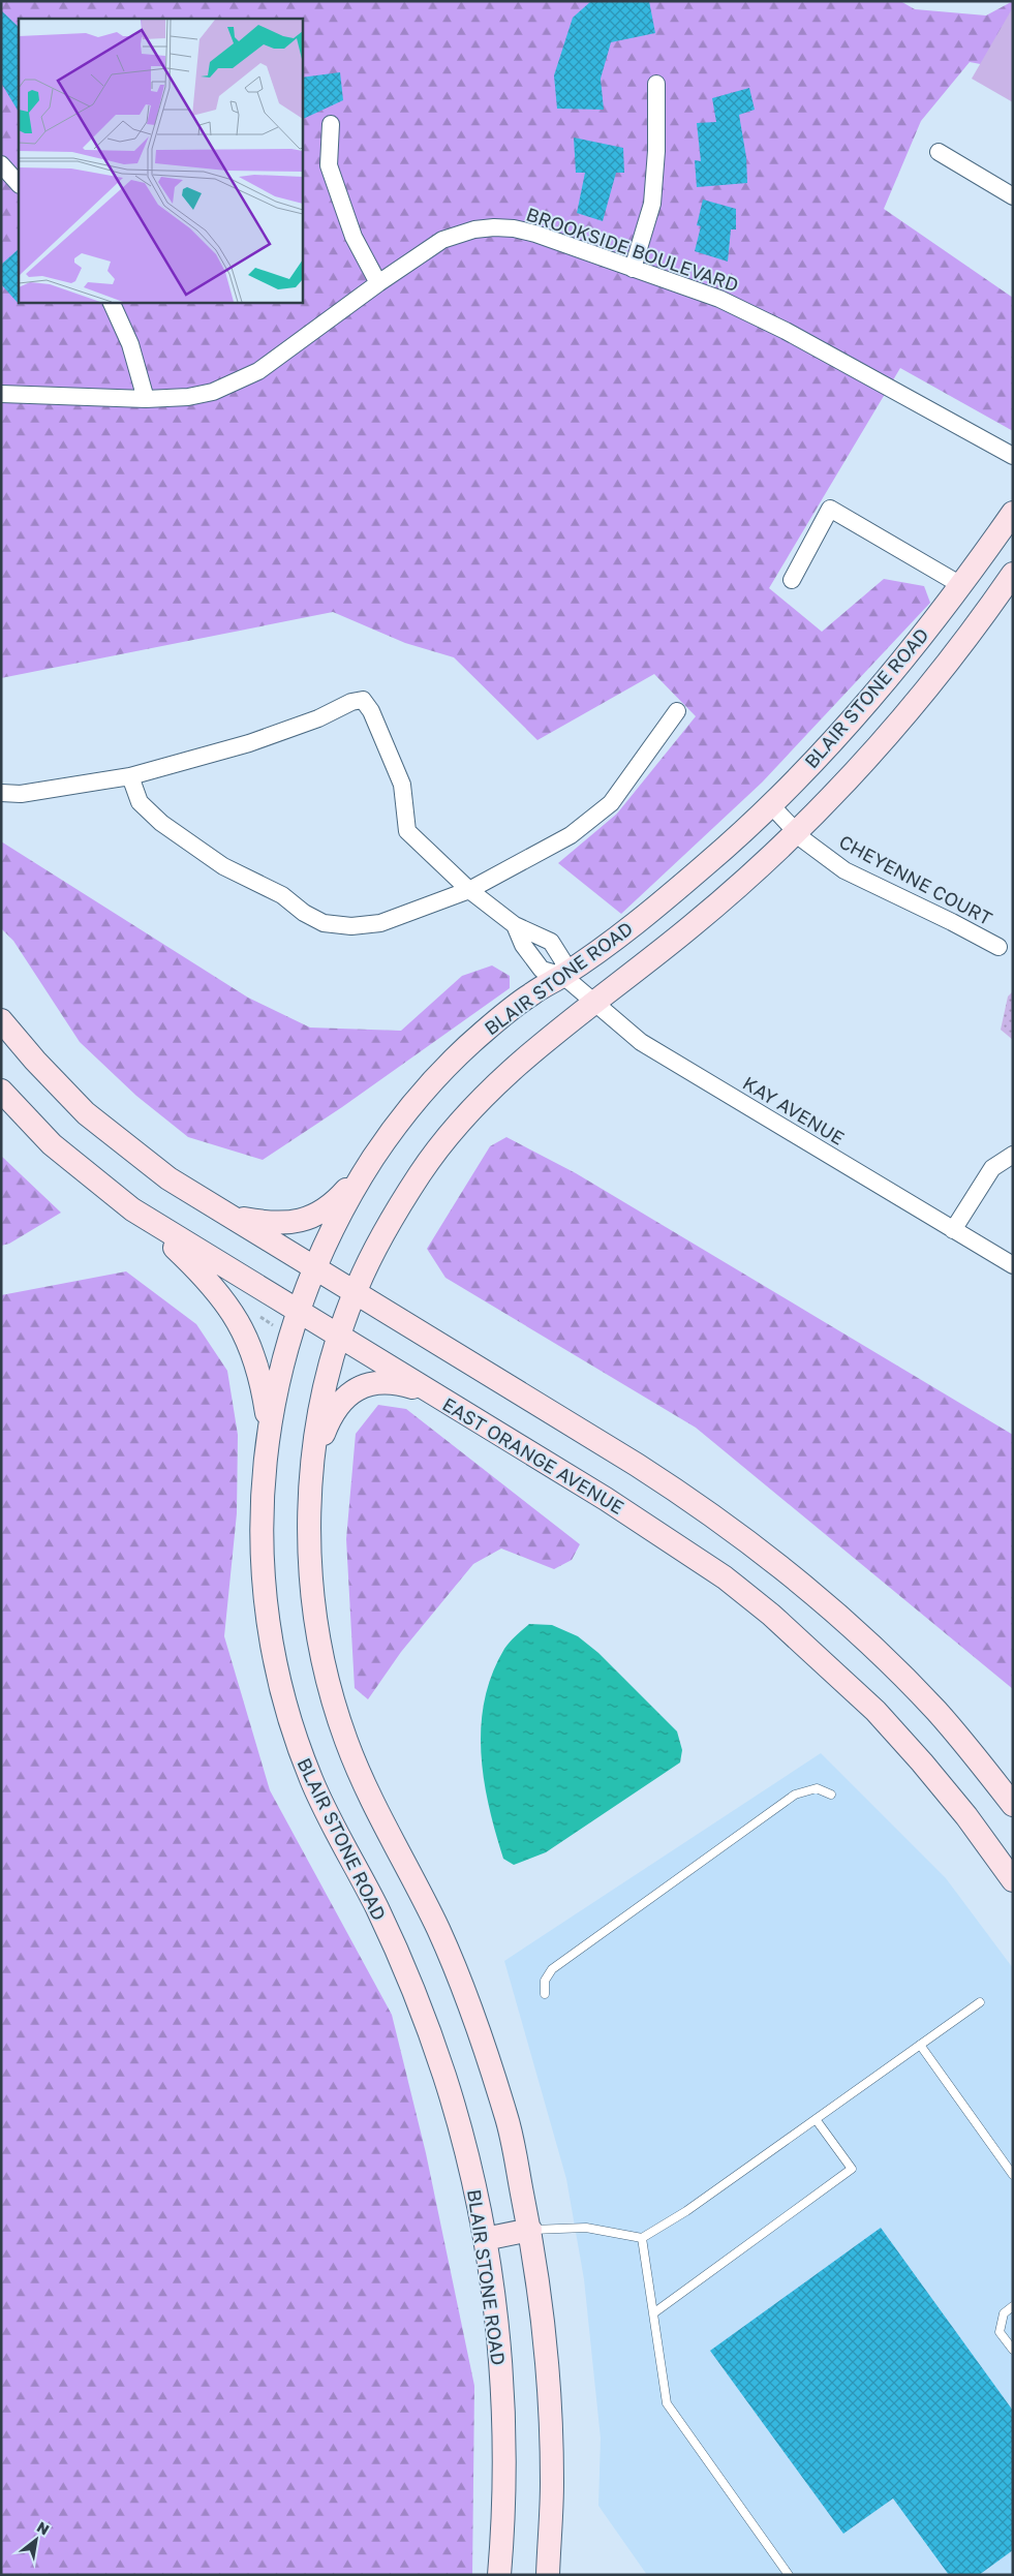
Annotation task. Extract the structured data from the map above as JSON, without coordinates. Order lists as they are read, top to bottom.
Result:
{
  "streets": {
    "main road": ["BLAIR STONE ROAD", "EAST ORANGE AVENUE"],
    "street": ["BROOKSIDE BOULEVARD", "CHEYENNE COURT", "KAY AVENUE"]
  },
  "crossings": [
    ["BLAIR STONE ROAD", "CHEYENNE COURT"],
    ["BLAIR STONE ROAD", "KAY AVENUE"],
    ["BLAIR STONE ROAD", "EAST ORANGE AVENUE"]
  ],
  "north": "top right"
}
